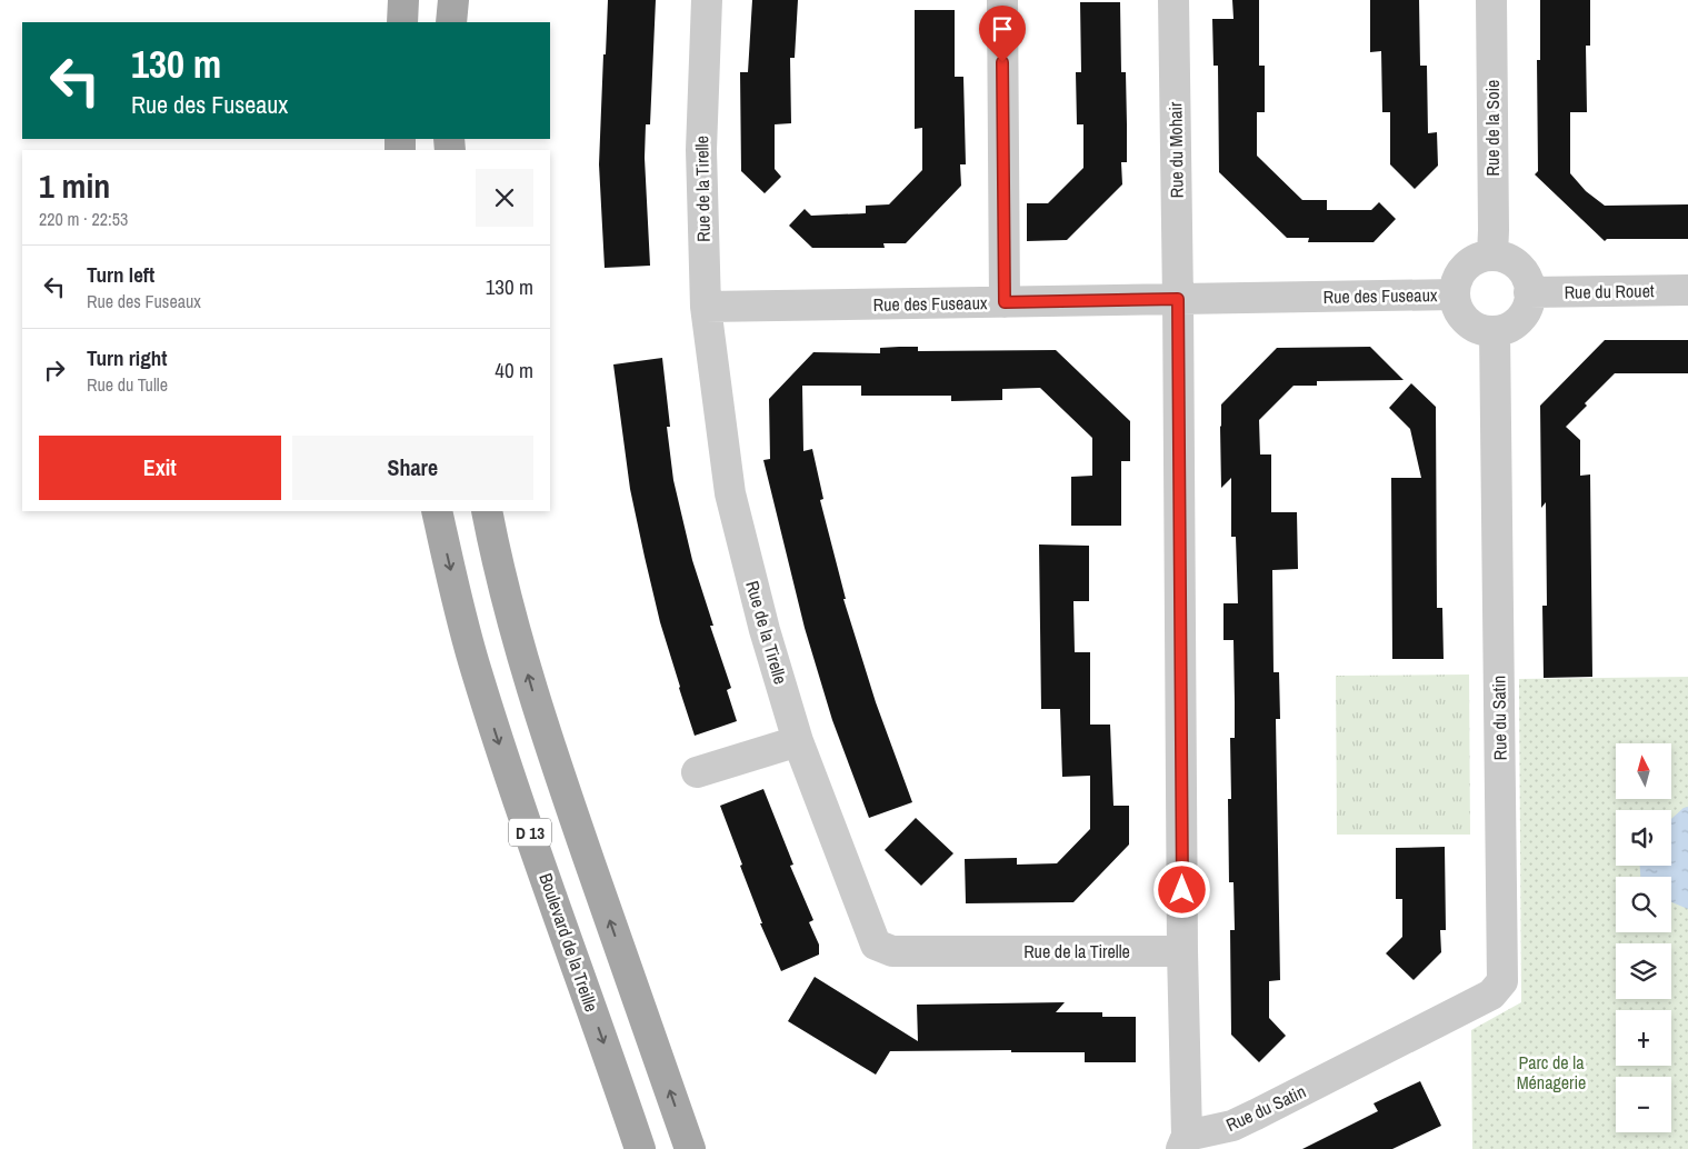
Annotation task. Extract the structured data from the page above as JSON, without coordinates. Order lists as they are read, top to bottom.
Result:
{
  "streets": {
    "main road": ["D 13", "Boulevard de la Treille"],
    "street": [
      "Rue de la Soie",
      "Rue du Mohair",
      "Rue de la Tirelle",
      "Rue du Rouet",
      "Rue des Fuseaux",
      "Rue du Satin"
    ]
  },
  "crossings": [
    ["Rue de la Soie", "Rue du Rouet"],
    ["Rue de la Soie", "Rue des Fuseaux"],
    ["Rue de la Soie", "Rue du Satin"],
    ["Rue du Mohair", "Rue des Fuseaux"],
    ["Rue du Mohair", "Rue du Satin"],
    ["Rue de la Tirelle", "Rue des Fuseaux"],
    ["Rue de la Tirelle", "Rue du Satin"],
    ["Rue du Rouet", "Rue des Fuseaux"],
    ["Rue du Rouet", "Rue du Satin"],
    ["Rue des Fuseaux", "Rue du Satin"]
  ],
  "parks": ["Parc de la Ménagerie"],
  "north": "top",
  "page": {
    "turn": ["130 m", "Rue des Fuseaux"],
    "heading": ["1 min", "220 m · 22:53"],
    "list": [
      {
        "name": "Turn left",
        "note": "Rue des Fuseaux",
        "value": "130 m"
      },
      {
        "name": "Turn right",
        "note": "Rue du Tulle",
        "value": "40 m"
      }
    ],
    "buttons": ["Exit", "Share"],
    "map_buttons": ["+", "−"]
  }
}
